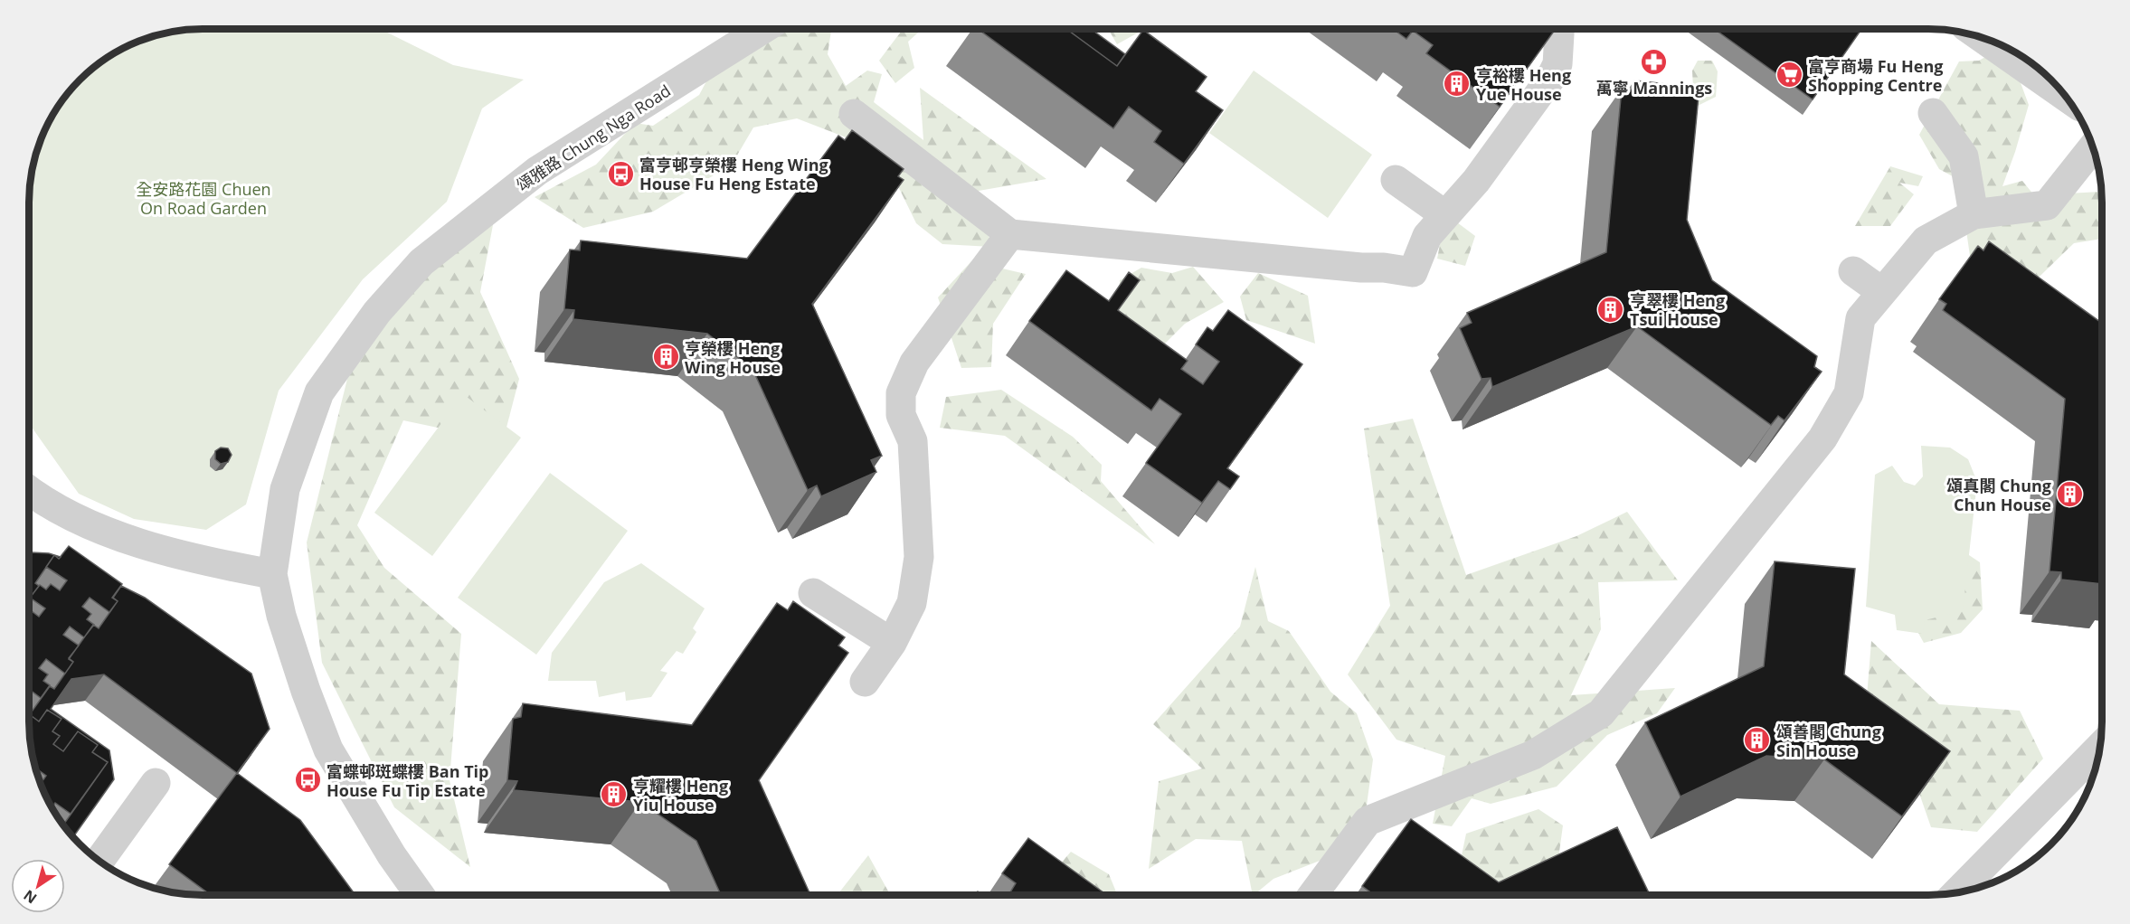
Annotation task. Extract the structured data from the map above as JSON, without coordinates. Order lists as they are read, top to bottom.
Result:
{
  "streets": {
    "street": ["頌雅路 Chung Nga Road"]
  },
  "parks": ["全安路花園 Chuen On Road Garden"],
  "places": {
    "pharmacy": ["萬寧 Mannings"],
    "supermarket": ["富亨商場 Fu Heng Shopping Centre"],
    "building": [
      "亨裕樓 Heng Yue House",
      "亨翠樓 Heng Tsui House",
      "亨榮樓 Heng Wing House",
      "頌真閣 Chung Chun House",
      "頌善閣 Chung Sin House",
      "亨耀樓 Heng Yiu House"
    ],
    "bus stop": ["富亨邨亨榮樓 Heng Wing House Fu Heng Estate", "富蝶邨斑蝶樓 Ban Tip House Fu Tip Estate"]
  },
  "north": "bottom left"
}
